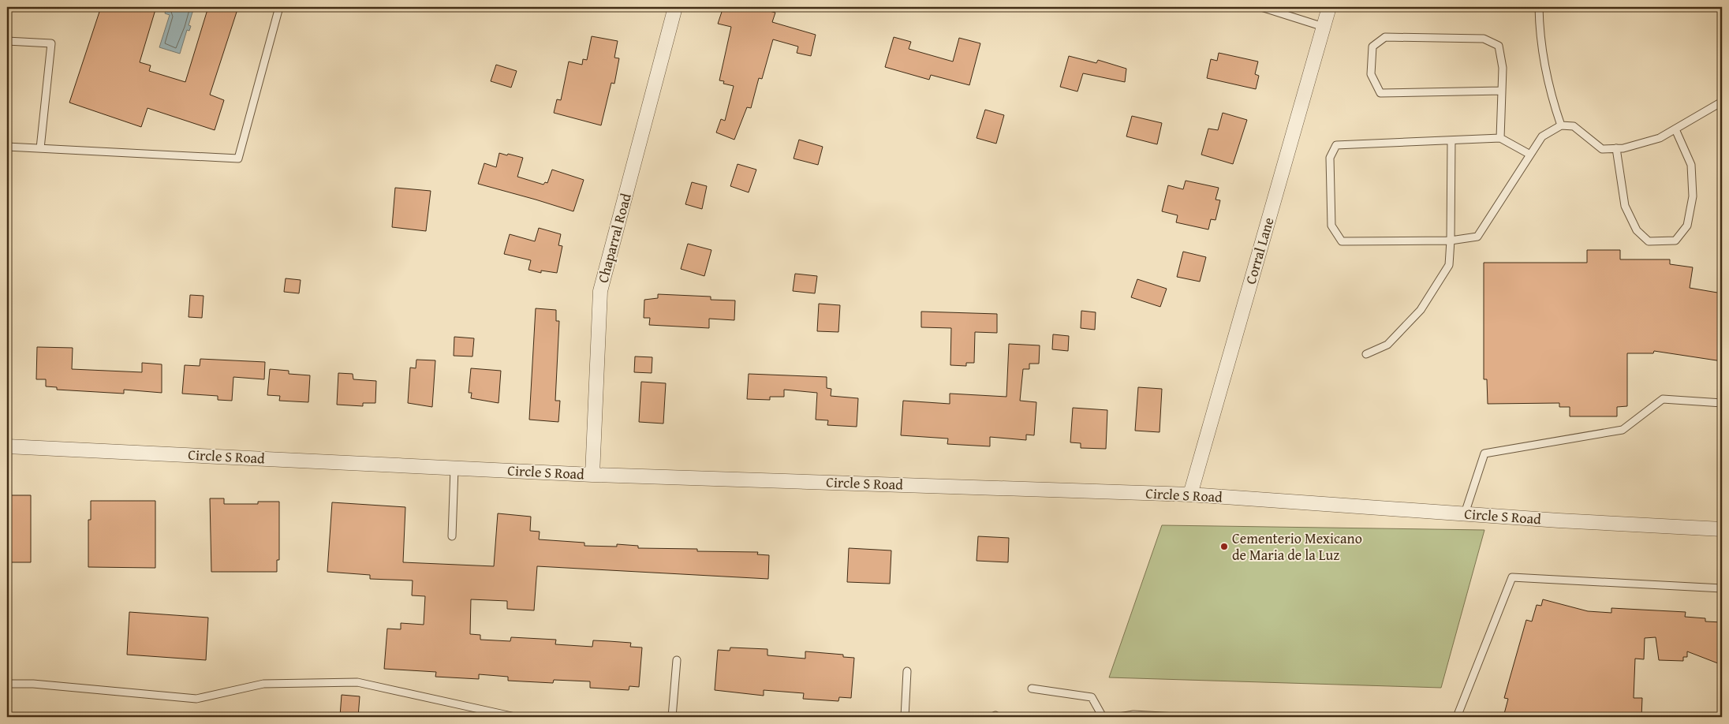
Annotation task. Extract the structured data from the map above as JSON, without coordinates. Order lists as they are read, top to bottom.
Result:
{
  "streets": {
    "street": ["Chaparral Road", "Corral Lane", "Circle S Road"]
  },
  "crossings": [
    ["Chaparral Road", "Circle S Road"],
    ["Corral Lane", "Circle S Road"]
  ],
  "places": ["Cementerio Mexicano de Maria de la Luz"]
}
